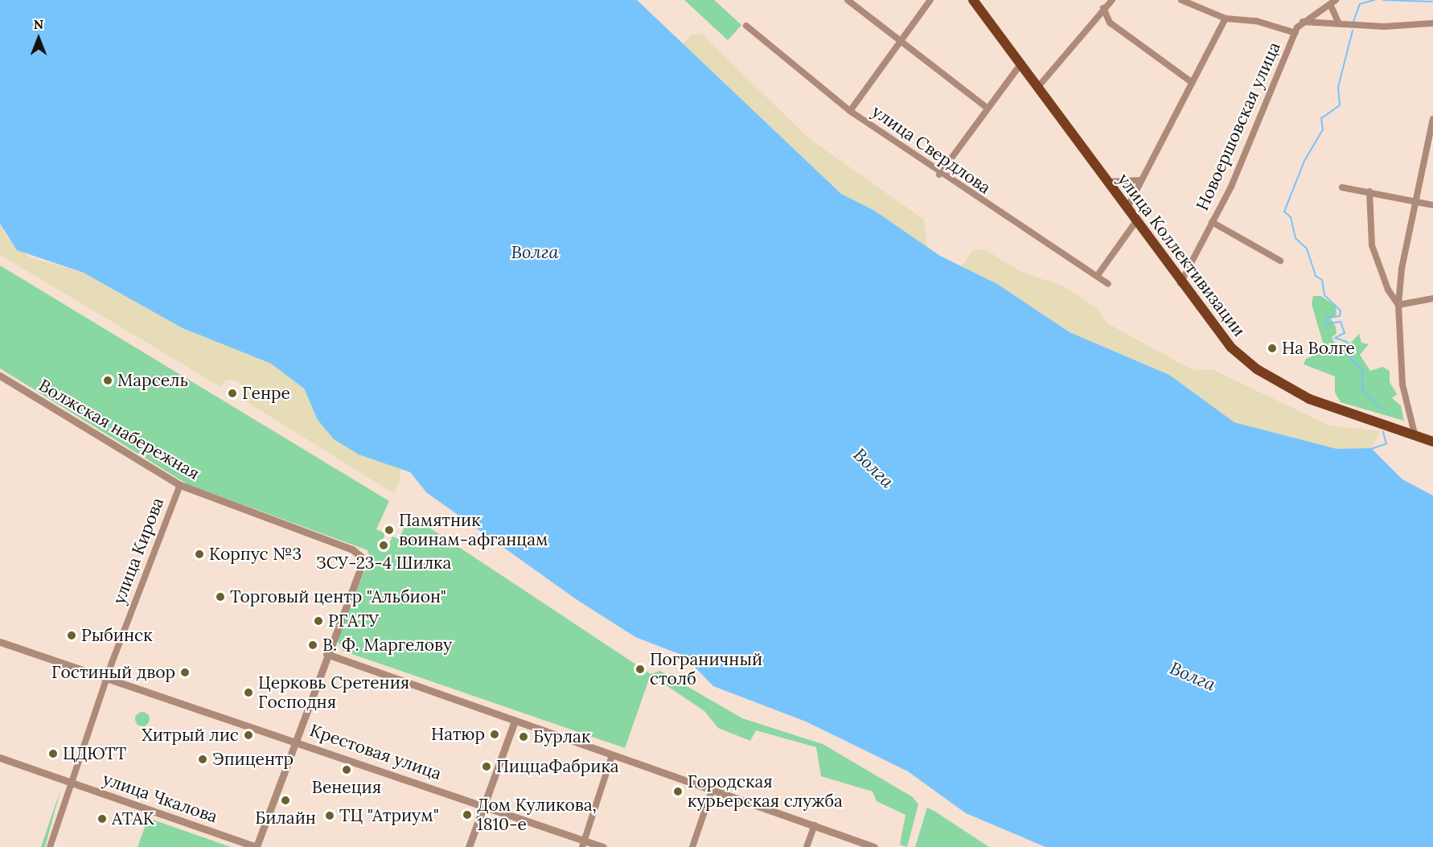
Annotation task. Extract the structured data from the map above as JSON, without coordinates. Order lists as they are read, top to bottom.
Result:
{
  "streets": {
    "main road": ["улица Коллективизации"],
    "street": [
      "Новоершовская улица",
      "улица Свердлова",
      "Волжская набережная",
      "улица Кирова",
      "Крестовая улица",
      "улица Чкалова"
    ]
  },
  "crossings": [
    ["Новоершовская улица", "улица Коллективизации"],
    ["Волжская набережная", "улица Кирова"],
    ["улица Кирова", "Крестовая улица"],
    ["улица Кирова", "улица Чкалова"]
  ],
  "water": ["Волга"],
  "places": [
    "На Волге",
    "Марсель",
    "Генре",
    "Памятник воинам-афганцам",
    "ЗСУ-23-4 Шилка",
    "Корпус №3",
    "Торговый центр \"Альбион\"",
    "РГАТУ",
    "Рыбинск",
    "В. Ф. Маргелову",
    "Пограничный столб",
    "Гостиный двор",
    "Церковь Сретения Господня",
    "Натюр",
    "Хитрый лис",
    "Бурлак",
    "ЦДЮТТ",
    "Эпицентр",
    "ПиццаФабрика",
    "Венеция",
    "Городская курьерская служба",
    "Билайн",
    "Дом Куликова, 1810-е",
    "ТЦ \"Атриум\"",
    "АТАК"
  ],
  "north": "top"
}
